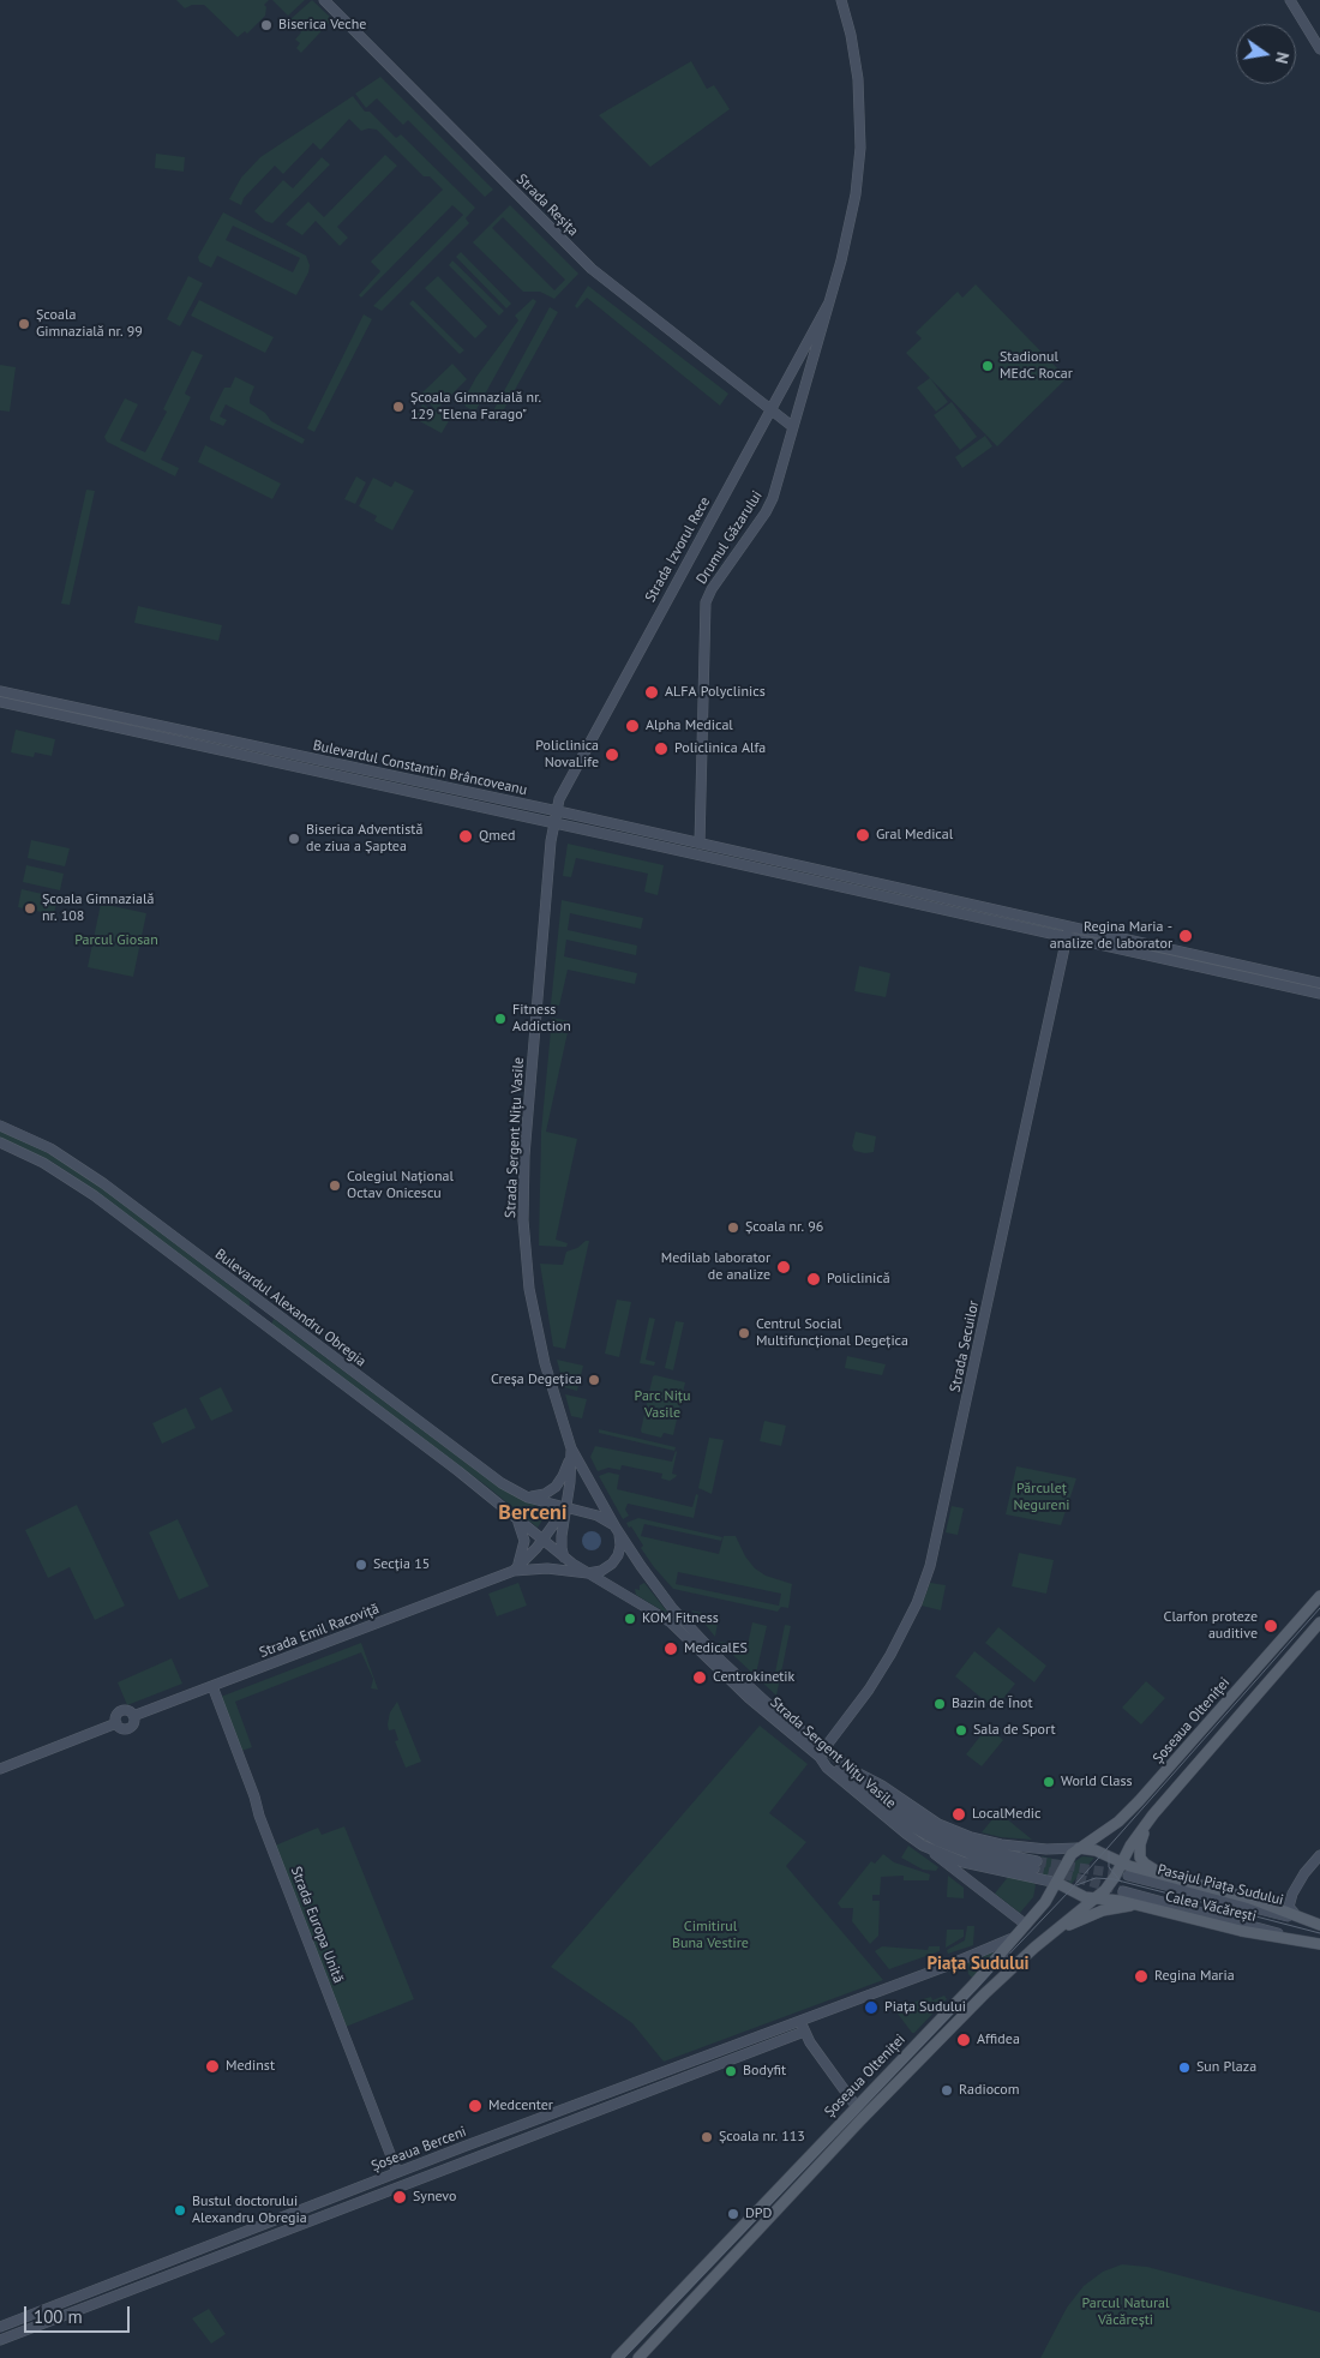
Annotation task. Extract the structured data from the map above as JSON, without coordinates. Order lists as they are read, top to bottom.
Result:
{
  "streets": {
    "main road": [
      "Strada Reșița",
      "Drumul Găzarului",
      "Strada Izvorul Rece",
      "Bulevardul Constantin Brâncoveanu",
      "Strada Sergent Nițu Vasile",
      "Bulevardul Alexandru Obregia",
      "Strada Secuilor",
      "Strada Emil Racoviță",
      "Șoseaua Olteniței",
      "Pasajul Piața Sudului",
      "Calea Văcărești",
      "Strada Europa Unită",
      "Șoseaua Berceni"
    ]
  },
  "crossings": [
    ["Strada Reșița", "Strada Izvorul Rece"],
    ["Drumul Găzarului", "Strada Izvorul Rece"],
    ["Drumul Găzarului", "Bulevardul Constantin Brâncoveanu"],
    ["Strada Izvorul Rece", "Bulevardul Constantin Brâncoveanu"],
    ["Strada Izvorul Rece", "Strada Sergent Nițu Vasile"],
    ["Bulevardul Constantin Brâncoveanu", "Strada Sergent Nițu Vasile"],
    ["Bulevardul Constantin Brâncoveanu", "Strada Secuilor"],
    ["Strada Sergent Nițu Vasile", "Bulevardul Alexandru Obregia"],
    ["Strada Sergent Nițu Vasile", "Strada Secuilor"],
    ["Strada Sergent Nițu Vasile", "Strada Emil Racoviță"],
    ["Strada Sergent Nițu Vasile", "Șoseaua Olteniței"],
    ["Strada Sergent Nițu Vasile", "Calea Văcărești"],
    ["Bulevardul Alexandru Obregia", "Strada Emil Racoviță"],
    ["Strada Emil Racoviță", "Strada Europa Unită"],
    ["Șoseaua Olteniței", "Calea Văcărești"],
    ["Șoseaua Olteniței", "Șoseaua Berceni"],
    ["Pasajul Piața Sudului", "Calea Văcărești"],
    ["Strada Europa Unită", "Șoseaua Berceni"]
  ],
  "districts": ["Berceni", "Piața Sudului"],
  "parks": [
    "Parcul Giosan",
    "Parc Nițu Vasile",
    "Părculeț Negureni",
    "Cimitirul Buna Vestire",
    "Parcul Natural Văcărești"
  ],
  "places": [
    "Biserica Veche",
    "Școala Gimnazială nr. 99",
    "Stadionul MEdC Rocar",
    "Școala Gimnazială nr. 129 \"Elena Farago\"",
    "ALFA Polyclinics",
    "Alpha Medical",
    "Policlinica Alfa",
    "Policlinica NovaLife",
    "Gral Medical",
    "Qmed",
    "Biserica Adventistă de ziua a Șaptea",
    "Școala Gimnazială nr. 108",
    "Regina Maria - analize de laborator",
    "Fitness Addiction",
    "Colegiul Național Octav Onicescu",
    "Școala nr. 96",
    "Medilab laborator de analize",
    "Policlinică",
    "Centrul Social Multifuncțional Degețica",
    "Creșa Degețica",
    "Secția 15",
    "KOM Fitness",
    "Clarfon proteze auditive",
    "MedicalES",
    "Centrokinetik",
    "Bazin de Înot",
    "Sala de Sport",
    "World Class",
    "LocalMedic",
    "Regina Maria",
    "Piața Sudului",
    "Affidea",
    "Medinst",
    "Sun Plaza",
    "Bodyfit",
    "Radiocom",
    "Medcenter",
    "Școala nr. 113",
    "Synevo",
    "Bustul doctorului Alexandru Obregia",
    "DPD"
  ],
  "scale_bar": "100 m",
  "north": "right"
}
